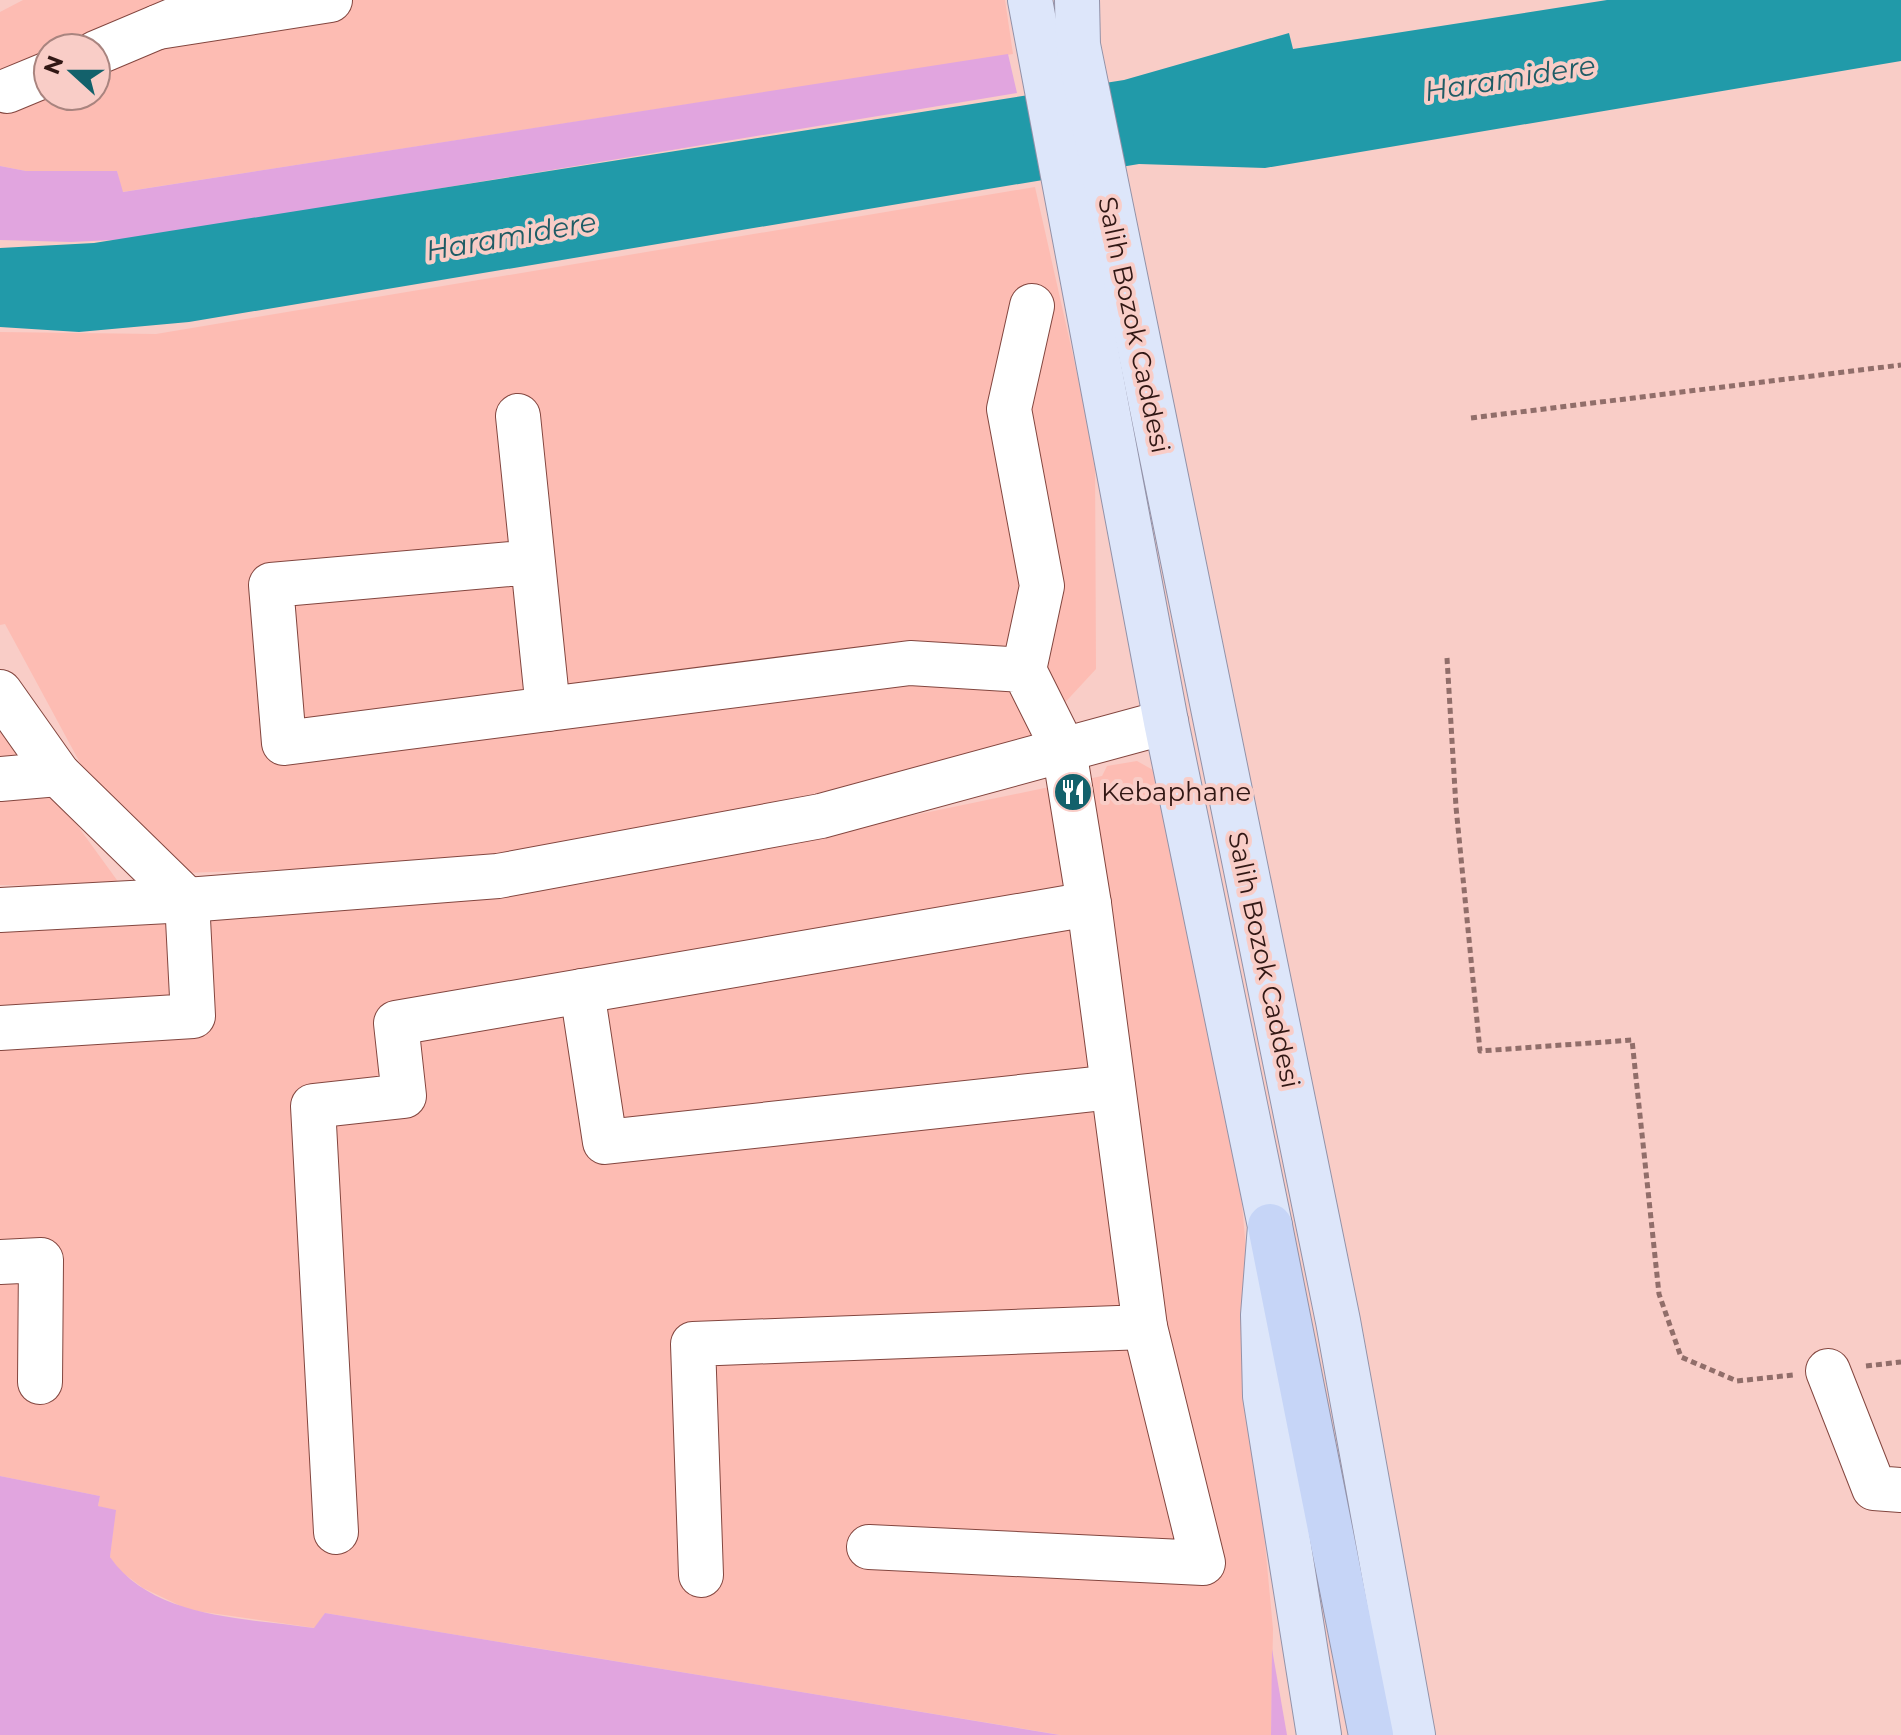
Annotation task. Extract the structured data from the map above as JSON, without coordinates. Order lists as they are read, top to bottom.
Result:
{
  "streets": {
    "main road": ["Salih Bozok Caddesi"]
  },
  "water": ["Haramidere"],
  "places": {
    "restaurant": ["Kebaphane"]
  },
  "north": "left"
}
